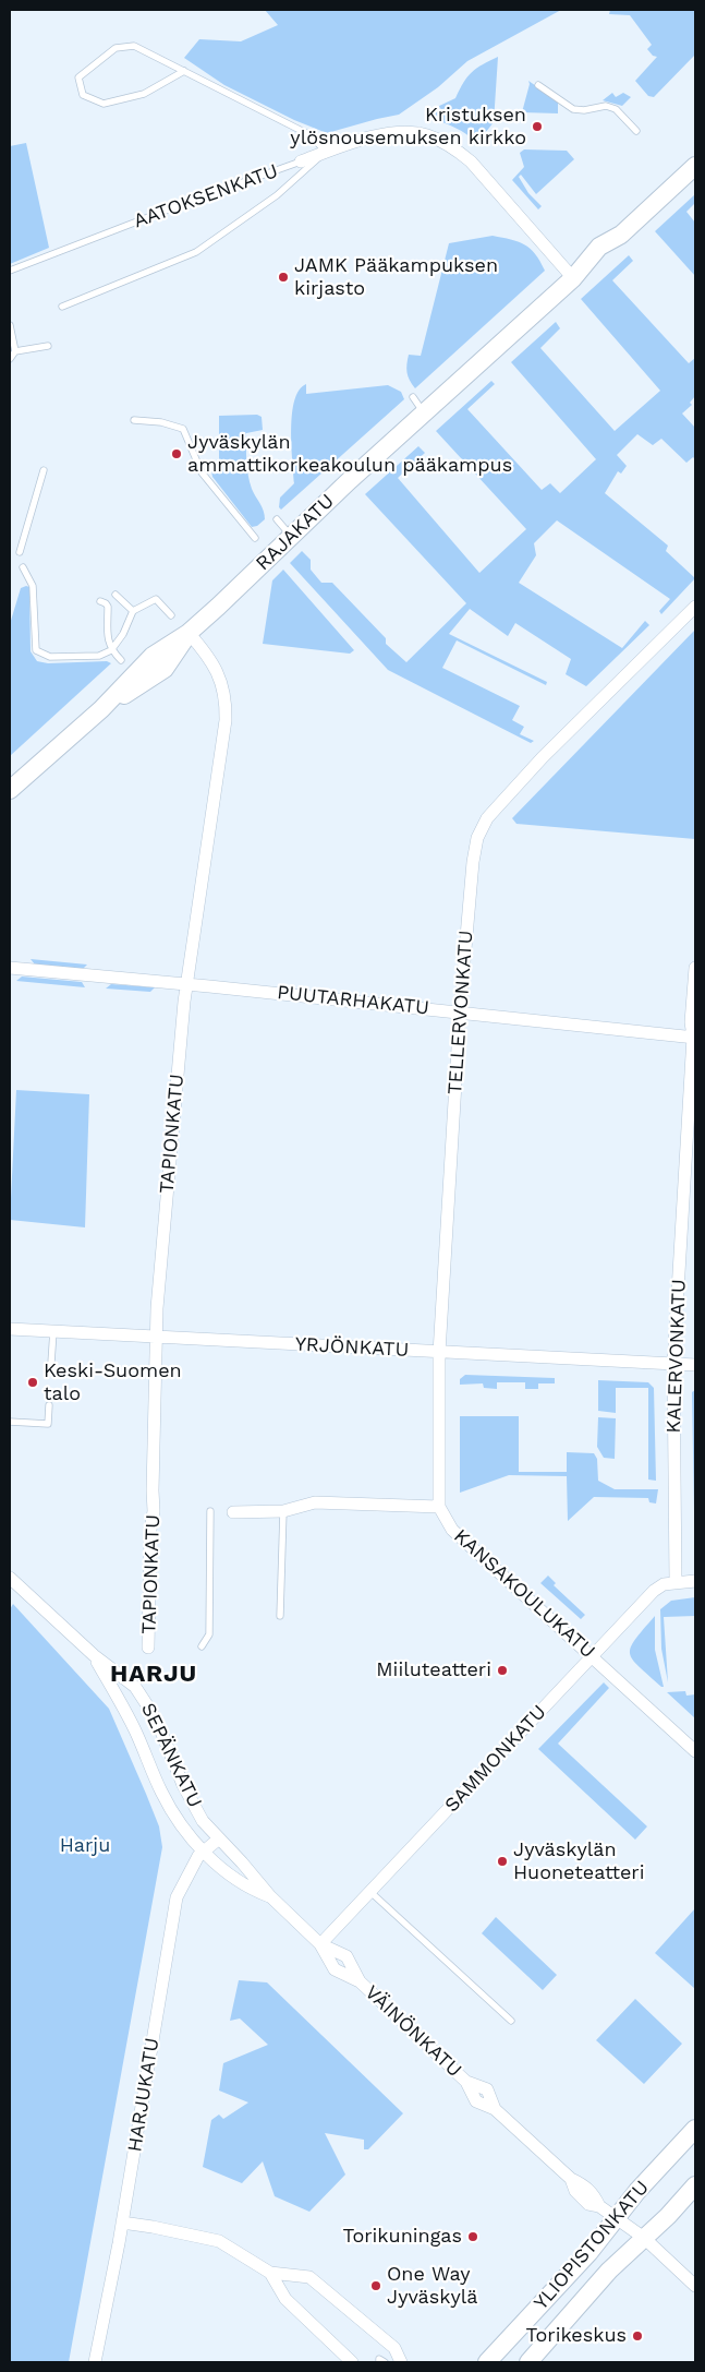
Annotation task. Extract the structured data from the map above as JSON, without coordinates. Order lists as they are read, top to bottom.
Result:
{
  "streets": {
    "main road": ["RAJAKATU", "YLIOPISTONKATU"],
    "street": [
      "AATOKSENKATU",
      "PUUTARHAKATU",
      "TELLERVONKATU",
      "TAPIONKATU",
      "YRJÖNKATU",
      "KALERVONKATU",
      "KANSAKOULUKATU",
      "SEPÄNKATU",
      "SAMMONKATU",
      "VÄINÖNKATU",
      "HARJUKATU"
    ]
  },
  "crossings": [
    ["AATOKSENKATU", "RAJAKATU"],
    ["RAJAKATU", "TAPIONKATU"],
    ["PUUTARHAKATU", "TELLERVONKATU"],
    ["PUUTARHAKATU", "TAPIONKATU"],
    ["PUUTARHAKATU", "KALERVONKATU"],
    ["TELLERVONKATU", "YRJÖNKATU"],
    ["TELLERVONKATU", "KANSAKOULUKATU"],
    ["TAPIONKATU", "YRJÖNKATU"],
    ["YRJÖNKATU", "KALERVONKATU"],
    ["KALERVONKATU", "SAMMONKATU"],
    ["KANSAKOULUKATU", "SAMMONKATU"],
    ["SEPÄNKATU", "VÄINÖNKATU"],
    ["SEPÄNKATU", "HARJUKATU"],
    ["SAMMONKATU", "VÄINÖNKATU"],
    ["VÄINÖNKATU", "HARJUKATU"],
    ["VÄINÖNKATU", "YLIOPISTONKATU"]
  ],
  "districts": ["HARJU"],
  "parks": ["Harju"],
  "places": [
    "Kristuksen ylösnousemuksen kirkko",
    "JAMK Pääkampuksen kirjasto",
    "Jyväskylän ammattikorkeakoulun pääkampus",
    "Keski-Suomen talo",
    "Miiluteatteri",
    "Jyväskylän Huoneteatteri",
    "Torikuningas",
    "One Way Jyväskylä",
    "Torikeskus"
  ]
}
